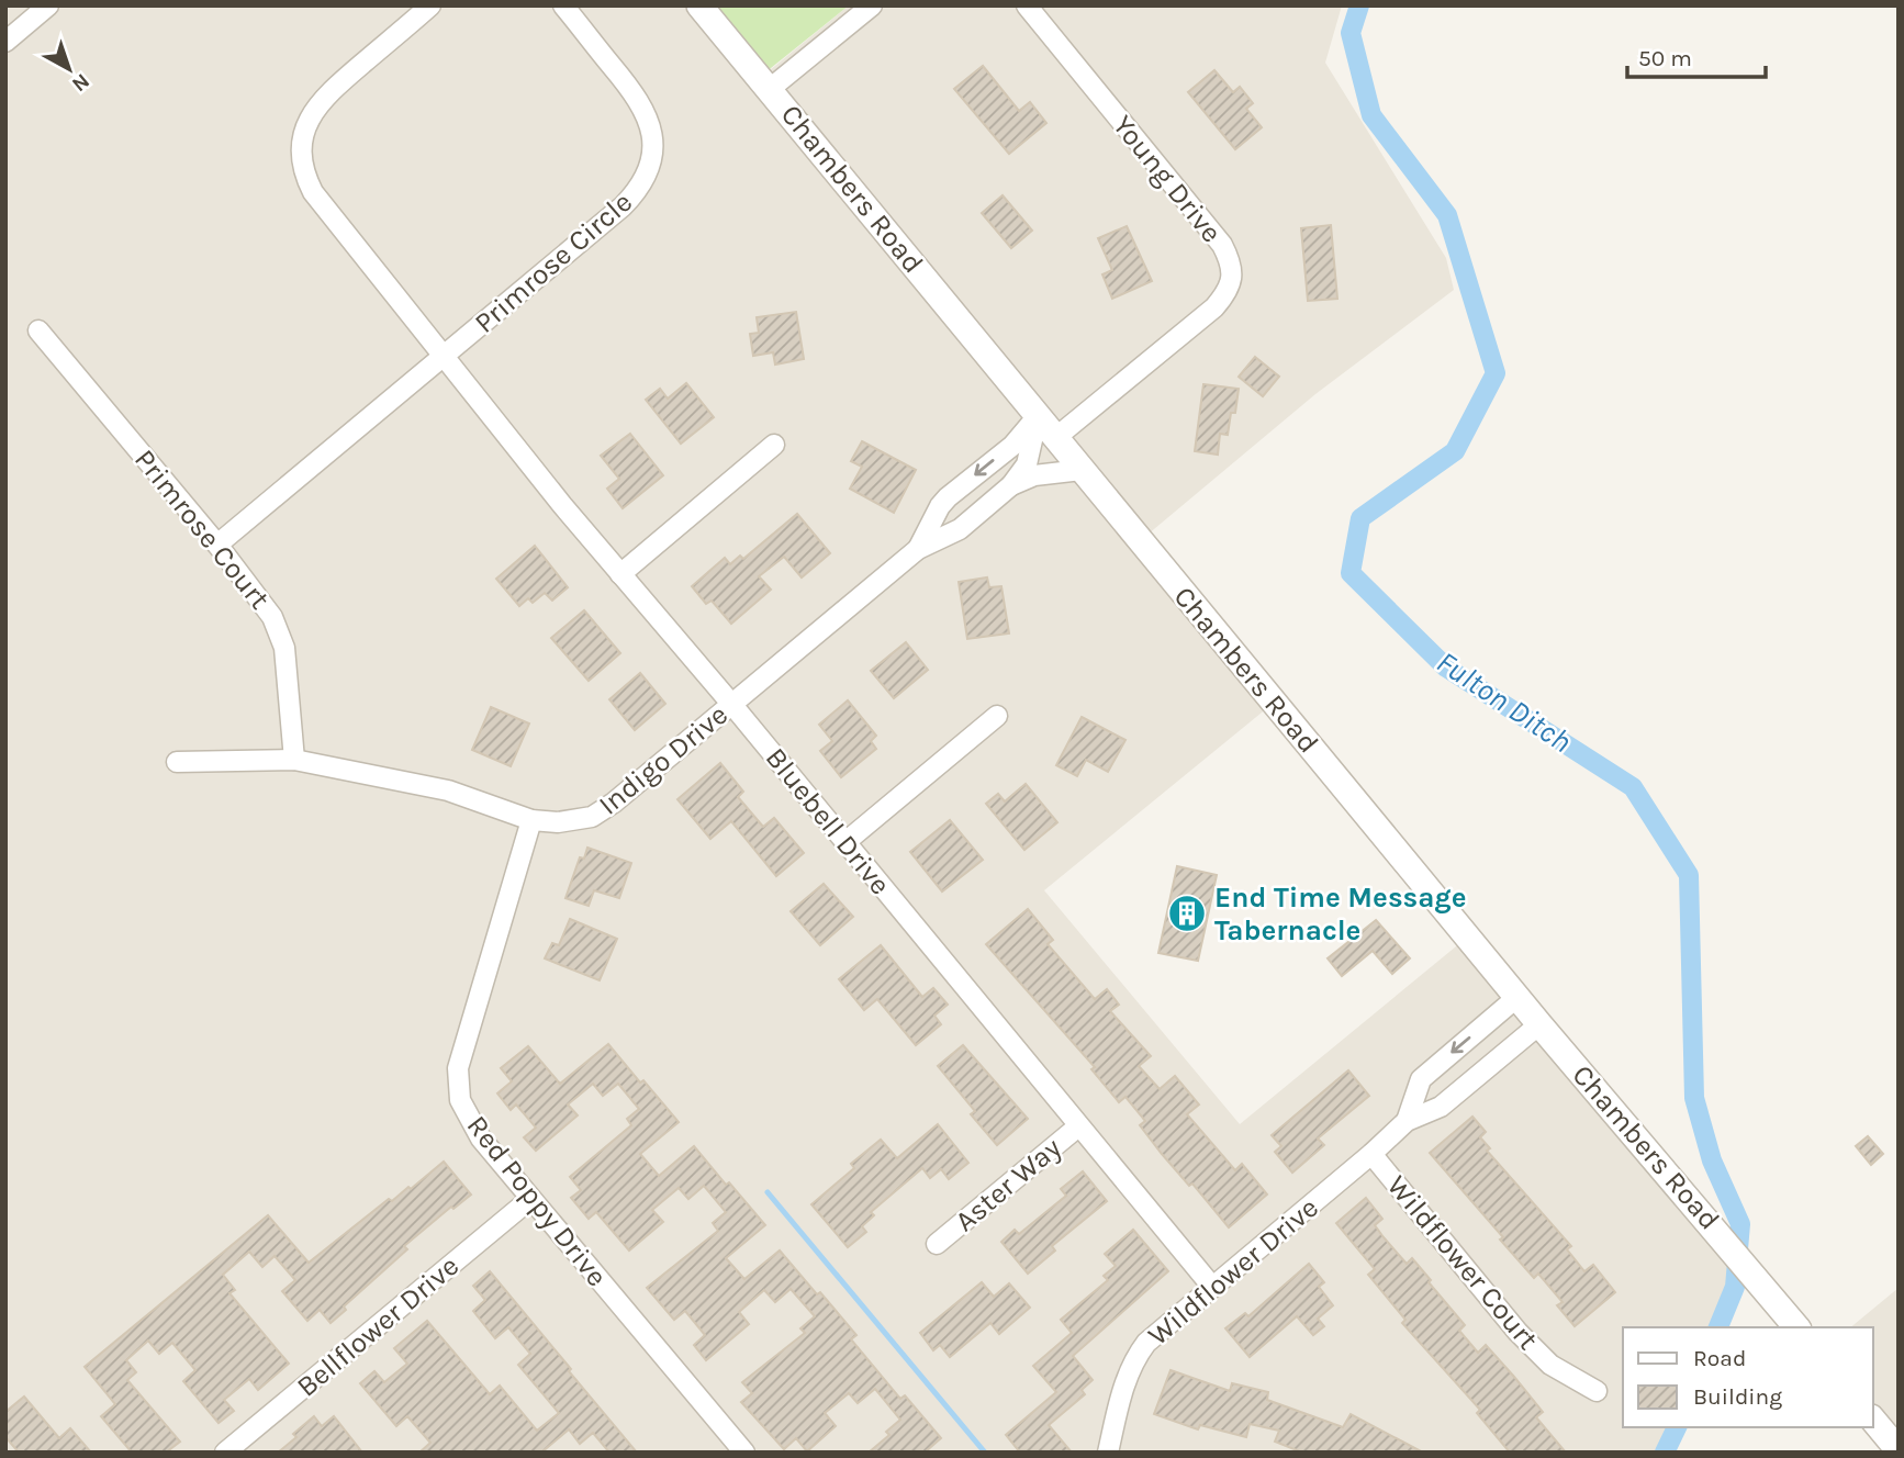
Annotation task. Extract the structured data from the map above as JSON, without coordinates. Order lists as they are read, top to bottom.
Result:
{
  "streets": {
    "street": [
      "Young Drive",
      "Chambers Road",
      "Primrose Circle",
      "Primrose Court",
      "Indigo Drive",
      "Bluebell Drive",
      "Aster Way",
      "Red Poppy Drive",
      "Wildflower Court",
      "Wildflower Drive",
      "Bellflower Drive"
    ]
  },
  "crossings": [
    ["Young Drive", "Chambers Road"],
    ["Chambers Road", "Indigo Drive"],
    ["Chambers Road", "Wildflower Drive"],
    ["Primrose Circle", "Primrose Court"],
    ["Primrose Circle", "Bluebell Drive"],
    ["Primrose Court", "Indigo Drive"],
    ["Indigo Drive", "Bluebell Drive"],
    ["Indigo Drive", "Red Poppy Drive"],
    ["Bluebell Drive", "Aster Way"],
    ["Bluebell Drive", "Wildflower Drive"],
    ["Red Poppy Drive", "Bellflower Drive"],
    ["Wildflower Court", "Wildflower Drive"]
  ],
  "water": ["Fulton Ditch"],
  "places": {
    "building": ["End Time Message Tabernacle"]
  },
  "legend": ["Road", "Building"],
  "scale_bar": "50 m",
  "north": "bottom right"
}
